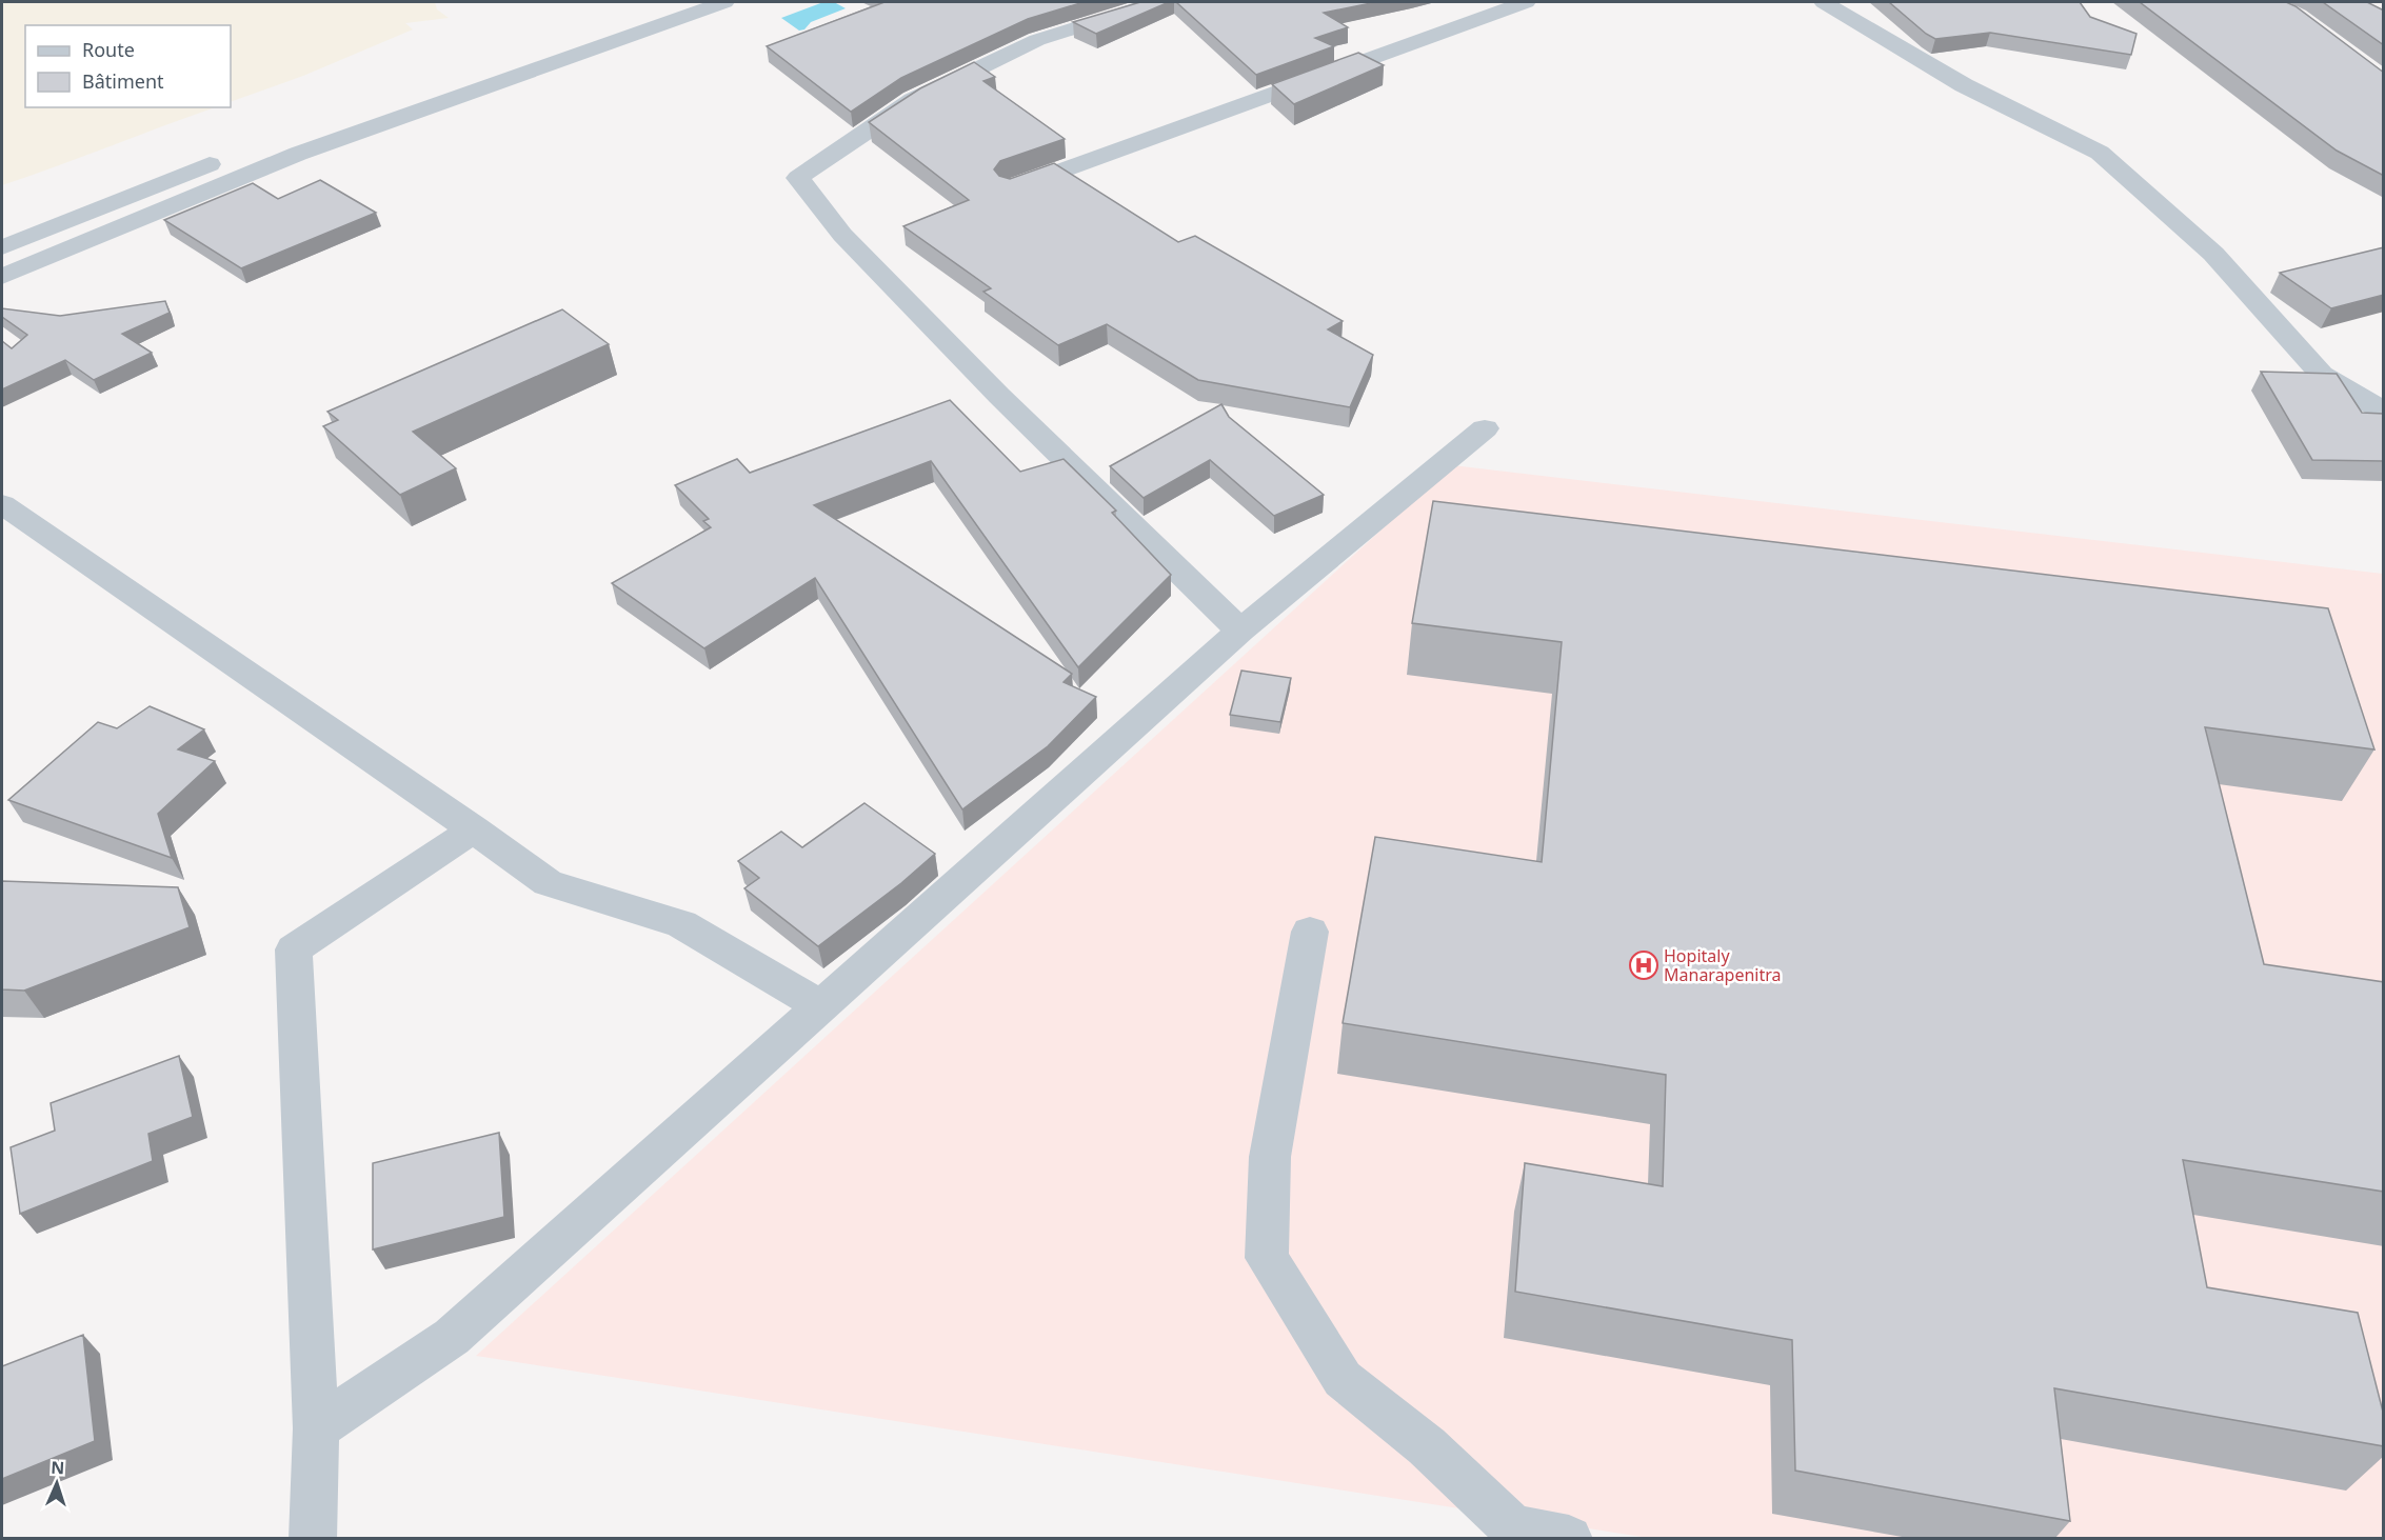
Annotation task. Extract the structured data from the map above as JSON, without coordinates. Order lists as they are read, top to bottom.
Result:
{
  "places": {
    "hospital": ["Hopitaly Manarapenitra"]
  },
  "legend": ["Route", "Bâtiment"],
  "north": "top"
}
